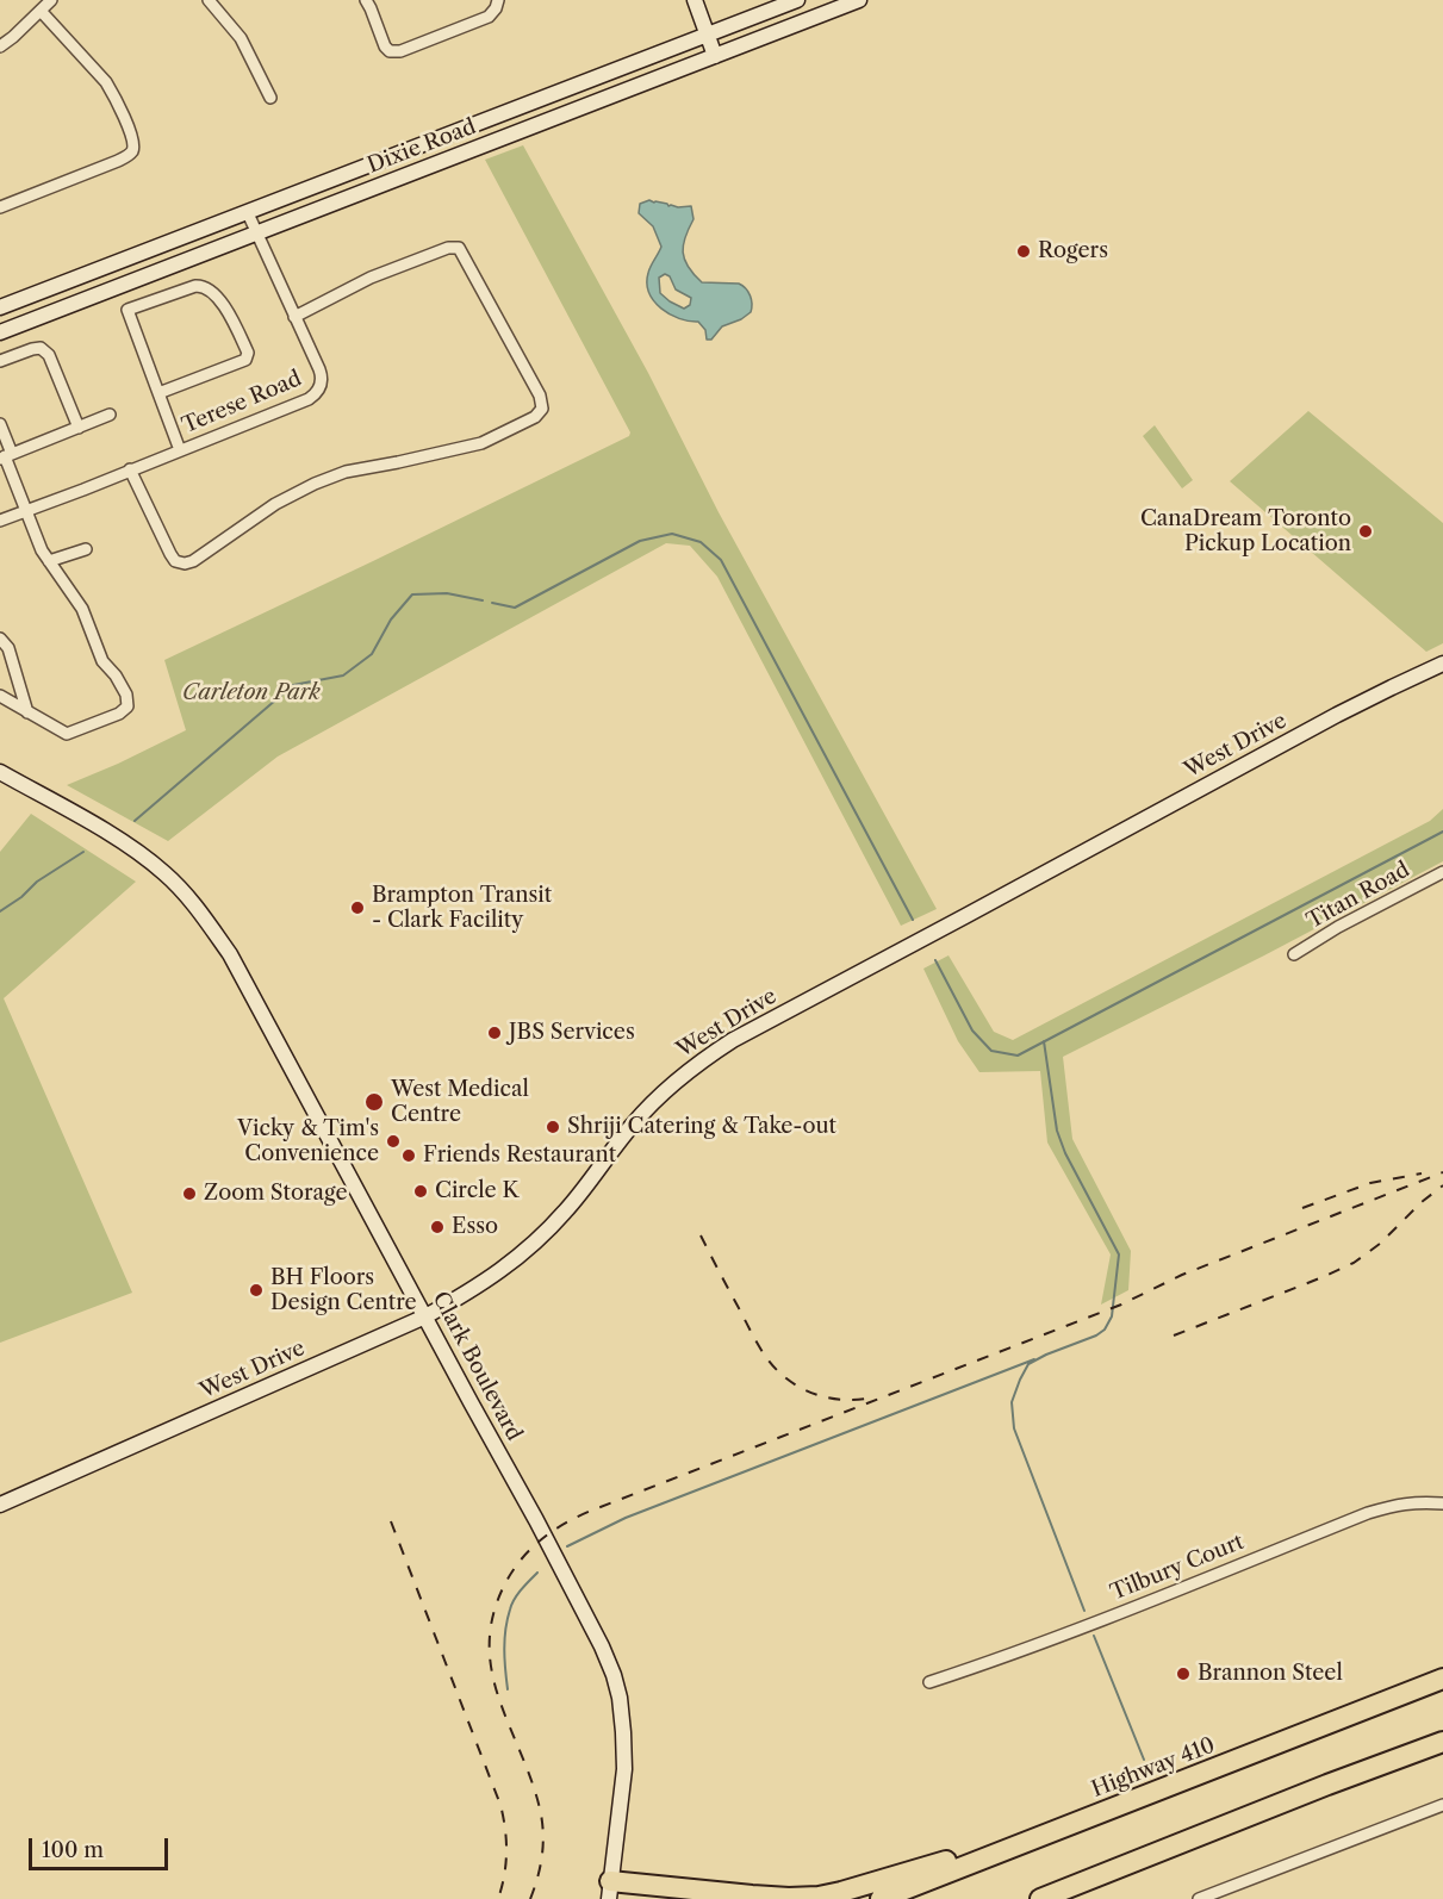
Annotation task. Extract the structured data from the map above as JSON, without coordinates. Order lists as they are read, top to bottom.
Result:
{
  "streets": {
    "highway": ["Highway 410"],
    "street": [
      "Dixie Road",
      "Terese Road",
      "West Drive",
      "Titan Road",
      "Clark Boulevard",
      "Tilbury Court"
    ]
  },
  "crossings": [
    ["Dixie Road", "Terese Road"],
    ["West Drive", "Clark Boulevard"]
  ],
  "parks": ["Carleton Park"],
  "places": [
    "Rogers",
    "CanaDream Toronto Pickup Location",
    "Brampton Transit - Clark Facility",
    "JBS Services",
    "West Medical Centre",
    "Shriji Catering & Take-out",
    "Vicky & Tim's Convenience",
    "Friends Restaurant",
    "Circle K",
    "Zoom Storage",
    "Esso",
    "BH Floors Design Centre",
    "Brannon Steel"
  ],
  "scale_bar": "100 m"
}
